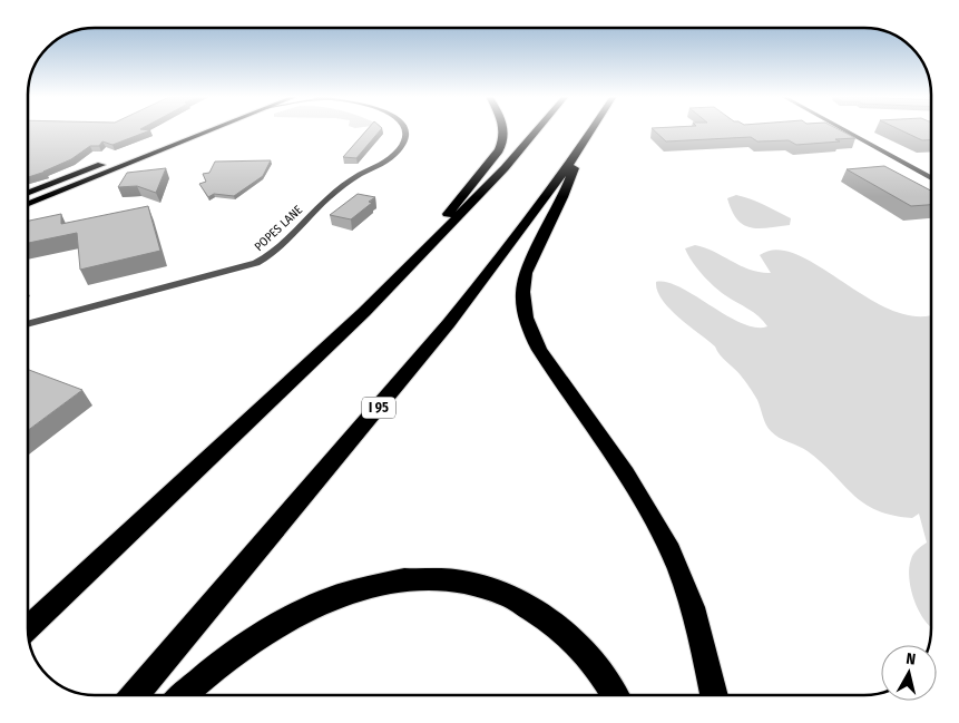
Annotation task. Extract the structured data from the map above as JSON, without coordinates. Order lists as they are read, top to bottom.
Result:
{
  "streets": {
    "highway": ["I 95"],
    "street": ["POPES LANE"]
  },
  "north": "top"
}
